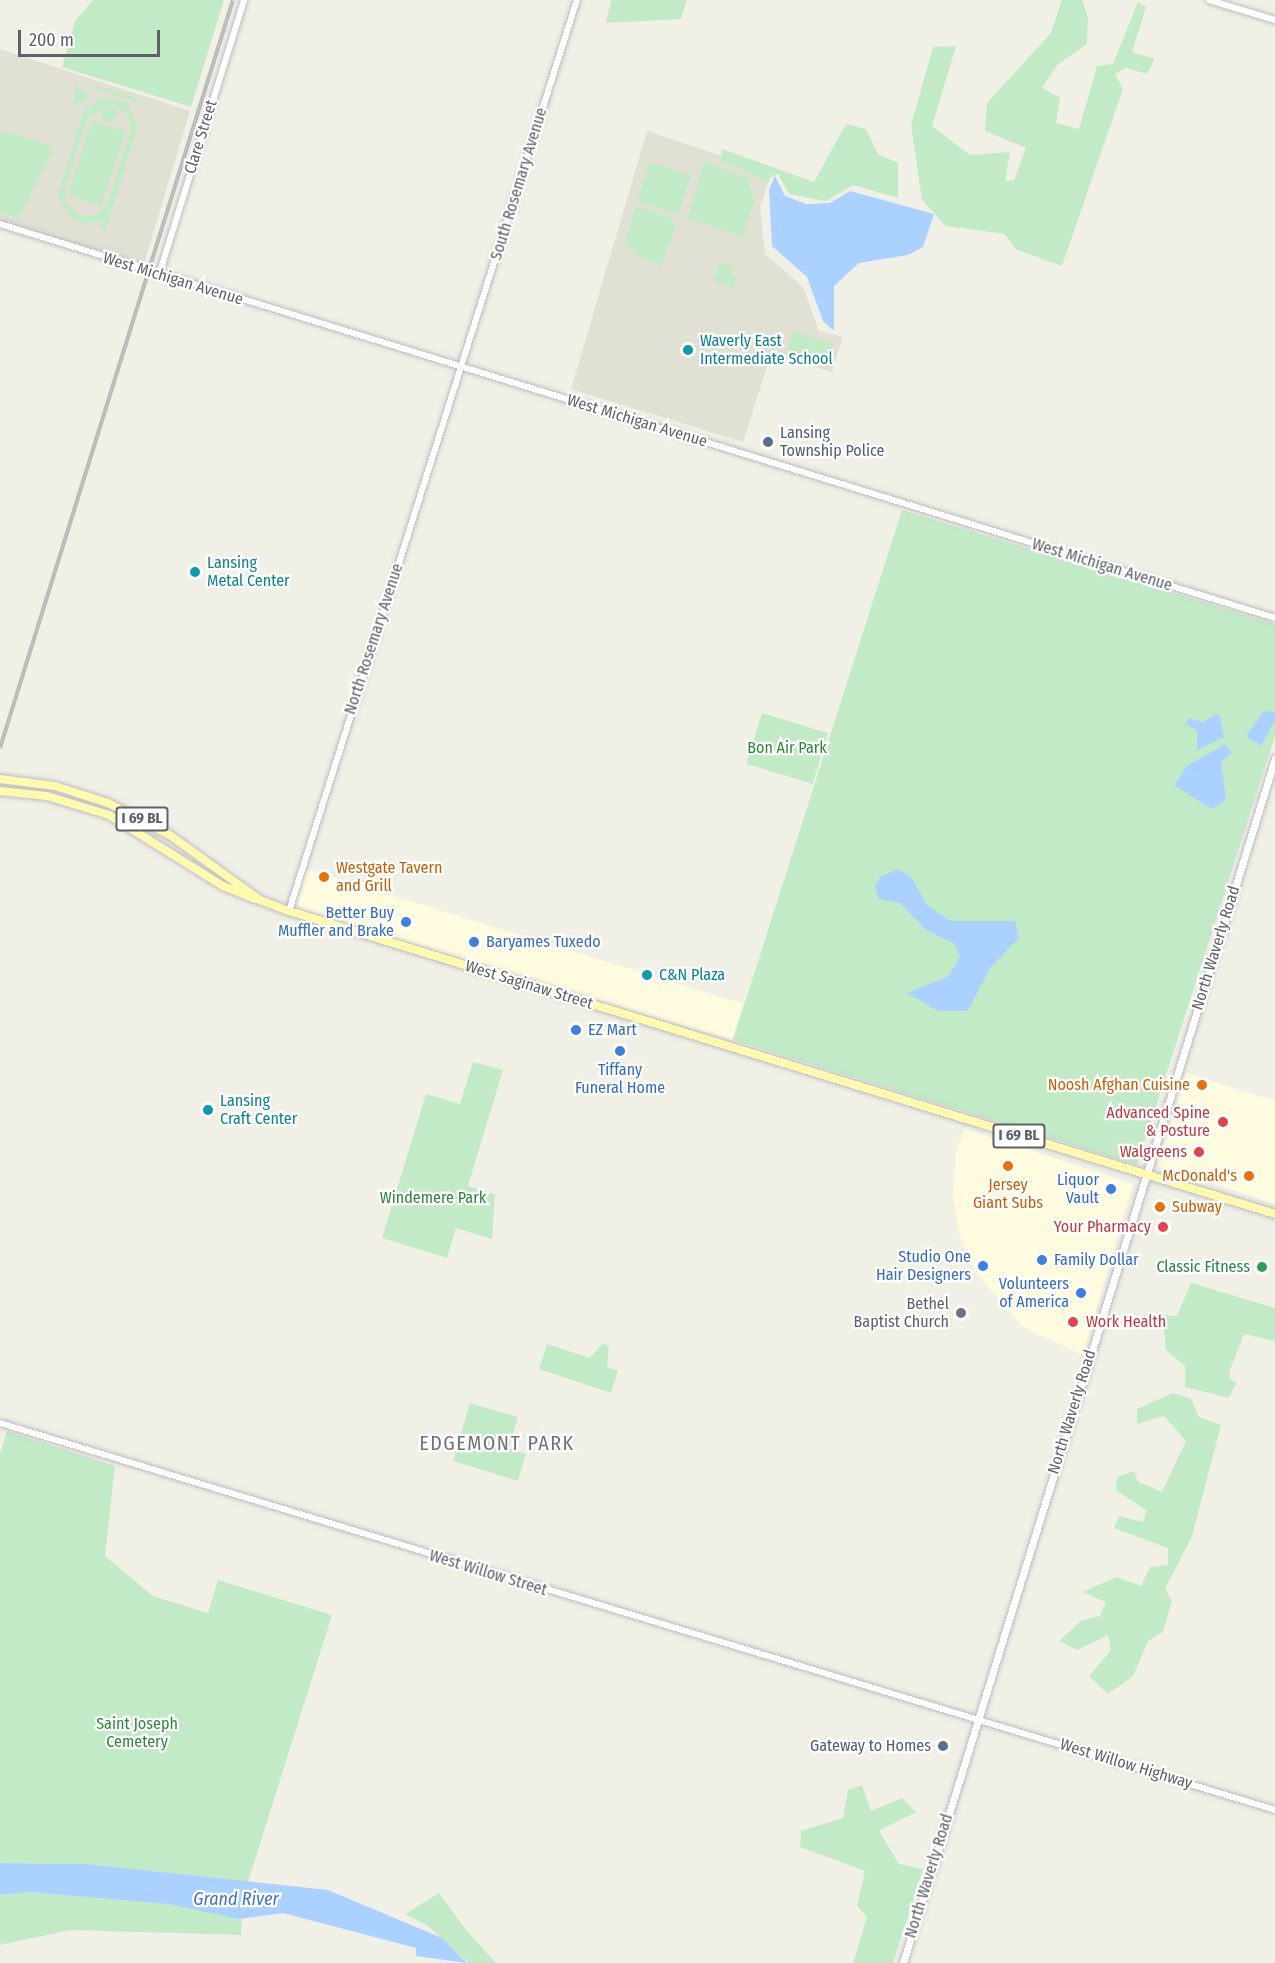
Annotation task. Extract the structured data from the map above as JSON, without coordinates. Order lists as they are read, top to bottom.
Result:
{
  "streets": {
    "main road": ["I 69 BL", "North Waverly Road", "West Saginaw Street"],
    "street": [
      "Clare Street",
      "South Rosemary Avenue",
      "West Michigan Avenue",
      "North Rosemary Avenue",
      "West Willow Street",
      "West Willow Highway"
    ]
  },
  "crossings": [
    ["Clare Street", "West Michigan Avenue"],
    ["South Rosemary Avenue", "West Michigan Avenue"],
    ["South Rosemary Avenue", "North Rosemary Avenue"],
    ["West Michigan Avenue", "North Rosemary Avenue"],
    ["North Rosemary Avenue", "West Saginaw Street"],
    ["I 69 BL", "North Waverly Road"],
    ["I 69 BL", "West Saginaw Street"],
    ["North Waverly Road", "West Saginaw Street"],
    ["North Waverly Road", "West Willow Street"],
    ["North Waverly Road", "West Willow Highway"],
    ["West Willow Street", "West Willow Highway"]
  ],
  "districts": ["EDGEMONT PARK"],
  "water": ["Grand River"],
  "parks": ["Bon Air Park", "Windemere Park", "Saint Joseph Cemetery"],
  "places": [
    "Waverly East Intermediate School",
    "Lansing Township Police",
    "Lansing Metal Center",
    "Westgate Tavern and Grill",
    "Better Buy Muffler and Brake",
    "Baryames Tuxedo",
    "C&N Plaza",
    "EZ Mart",
    "Tiffany Funeral Home",
    "Noosh Afghan Cuisine",
    "Lansing Craft Center",
    "Advanced Spine & Posture",
    "Walgreens",
    "Jersey Giant Subs",
    "McDonald's",
    "Liquor Vault",
    "Subway",
    "Your Pharmacy",
    "Family Dollar",
    "Studio One Hair Designers",
    "Classic Fitness",
    "Volunteers of America",
    "Bethel Baptist Church",
    "Work Health",
    "Gateway to Homes"
  ],
  "scale_bar": "200 m"
}
